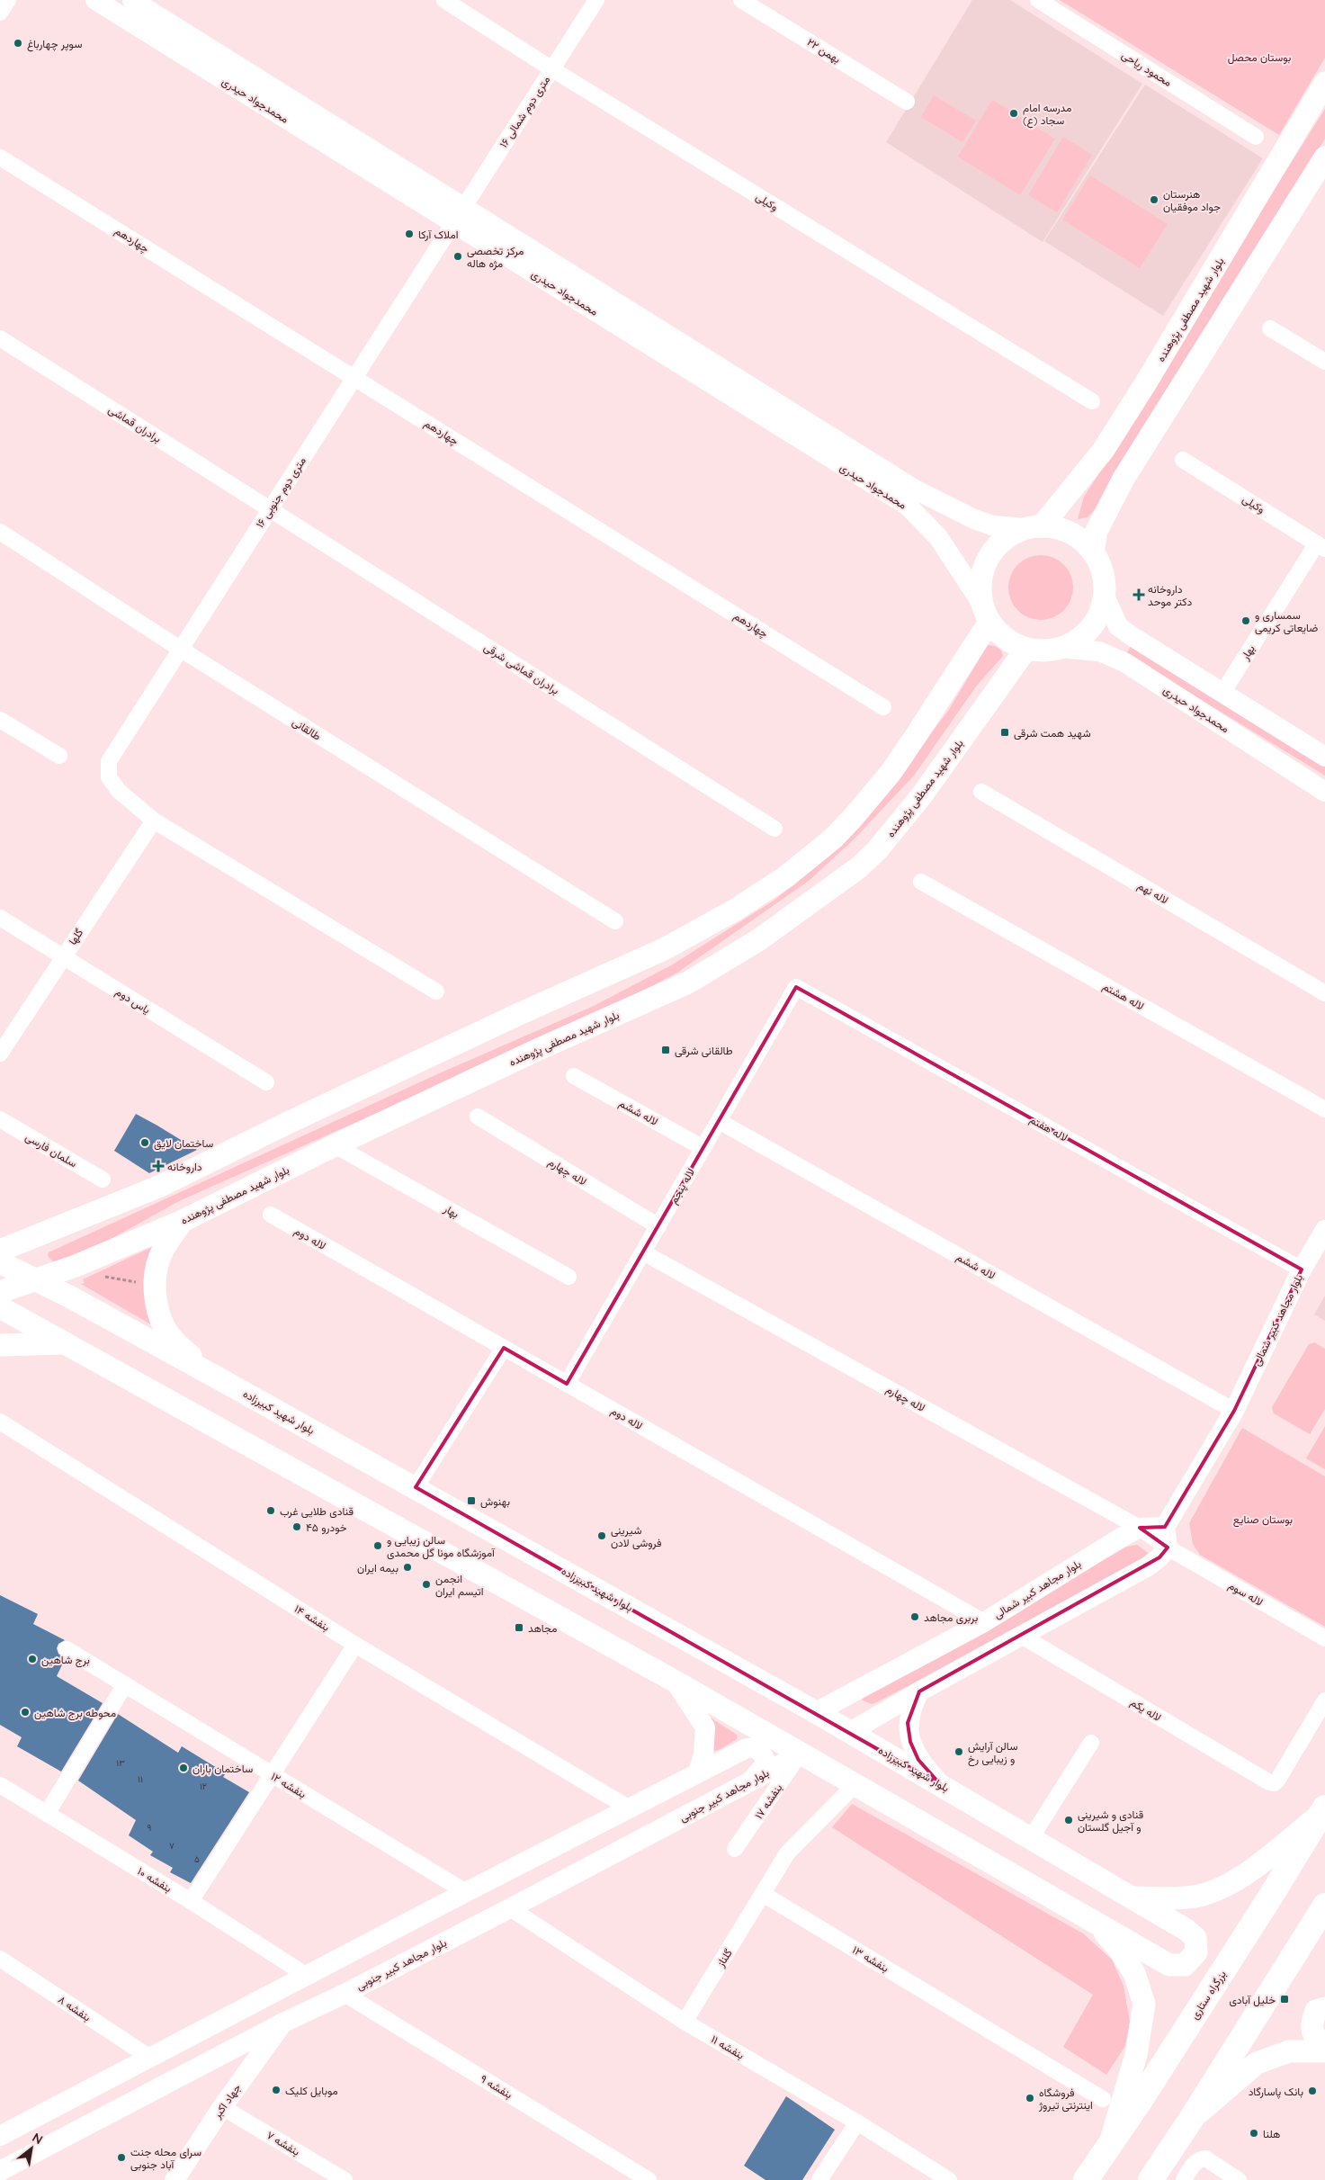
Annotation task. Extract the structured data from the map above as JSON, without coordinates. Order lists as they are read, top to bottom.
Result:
{
  "streets": {
    "highway": ["بزرگراه ستاری"],
    "main road": ["بلوار شهید مصطفی پژوهنده", "بلوار شهید کبیرزاده"],
    "street": [
      "۲۲ بهمن",
      "محمود ریاحی",
      "محمدجواد حیدری",
      "۱۶ متری دوم شمالی",
      "وکیلی",
      "چهاردهم",
      "برادران قماشی",
      "۱۶ متری دوم جنوبی",
      "بهار",
      "برادران قماشی شرقی",
      "طالقانی",
      "لاله نهم",
      "گلها",
      "لاله هشتم",
      "یاس دوم",
      "لاله ششم",
      "لاله هفتم",
      "سلمان فارسی",
      "لاله چهارم",
      "لاله پنجم",
      "لاله دوم",
      "بلوار مجاهد کبیر شمالی",
      "لاله سوم",
      "بنفشه ۱۴",
      "لاله یکم",
      "بنفشه ۱۲",
      "بلوار مجاهد کبیر جنوبی",
      "بنفشه ۱۷",
      "بنفشه ۱۰",
      "گلناز",
      "بنفشه ۱۳",
      "بنفشه ۸",
      "بنفشه ۱۱",
      "بنفشه ۹",
      "جهاد اکبر",
      "بنفشه ۷"
    ]
  },
  "crossings": [
    ["محمدجواد حیدری", "۱۶ متری دوم شمالی"],
    ["محمدجواد حیدری", "بلوار شهید مصطفی پژوهنده"],
    ["محمدجواد حیدری", "۱۶ متری دوم جنوبی"],
    ["۱۶ متری دوم شمالی", "وکیلی"],
    ["۱۶ متری دوم شمالی", "۱۶ متری دوم جنوبی"],
    ["وکیلی", "بهار"],
    ["چهاردهم", "۱۶ متری دوم جنوبی"],
    ["بلوار شهید مصطفی پژوهنده", "بهار"],
    ["بلوار شهید مصطفی پژوهنده", "بلوار شهید کبیرزاده"],
    ["برادران قماشی", "۱۶ متری دوم جنوبی"],
    ["برادران قماشی", "برادران قماشی شرقی"],
    ["۱۶ متری دوم جنوبی", "برادران قماشی شرقی"],
    ["۱۶ متری دوم جنوبی", "طالقانی"],
    ["۱۶ متری دوم جنوبی", "گلها"],
    ["گلها", "یاس دوم"],
    ["لاله ششم", "لاله پنجم"],
    ["لاله ششم", "بلوار مجاهد کبیر شمالی"],
    ["لاله هفتم", "لاله پنجم"],
    ["لاله هفتم", "بلوار مجاهد کبیر شمالی"],
    ["لاله چهارم", "لاله پنجم"],
    ["لاله چهارم", "بلوار مجاهد کبیر شمالی"],
    ["لاله چهارم", "لاله سوم"],
    ["لاله پنجم", "لاله دوم"],
    ["لاله دوم", "بلوار مجاهد کبیر شمالی"],
    ["بلوار مجاهد کبیر شمالی", "بلوار شهید کبیرزاده"],
    ["بلوار مجاهد کبیر جنوبی", "بنفشه ۱۷"],
    ["بلوار مجاهد کبیر جنوبی", "بنفشه ۱۱"],
    ["بلوار مجاهد کبیر جنوبی", "بنفشه ۹"],
    ["بلوار مجاهد کبیر جنوبی", "جهاد اکبر"],
    ["گلناز", "بنفشه ۱۳"],
    ["گلناز", "بنفشه ۱۱"],
    ["جهاد اکبر", "بنفشه ۷"]
  ],
  "parks": ["بوستان محصل", "بوستان صنایع"],
  "places": {
    "other": [
      "سوپر چهارباغ",
      "مدرسه امام سجاد (ع)",
      "هنرستان جواد موفقیان",
      "املاک آرکا",
      "مرکز تخصصی مژه هاله",
      "سمساری و ضایعاتی کریمی",
      "ساختمان لایق",
      "قنادی طلایی غرب",
      "خودرو ۴۵",
      "شیرینی فروشی لادن",
      "سالن زیبایی و آموزشگاه مونا گل محمدی",
      "بیمه ایران",
      "انجمن اتیسم ایران",
      "بربری مجاهد",
      "برج شاهین",
      "محوطه برج شاهین",
      "سالن آرایش و زیبایی رخ",
      "ساختمان باران",
      "قنادی و شیرینی و آجیل گلستان",
      "موبایل کلیک",
      "بانک پاسارگاد",
      "فروشگاه اینترنتی تیروژ",
      "هلنا",
      "سرای محله جنت آباد جنوبی"
    ],
    "health": ["داروخانه دکتر موحد", "داروخانه"],
    "transit": [
      "شهید همت شرقی",
      "طالقانی شرقی",
      "بهنوش",
      "مجاهد",
      "خلیل آبادی"
    ]
  },
  "house_numbers": [
    "۱۳",
    "۱۱",
    "۱۲",
    "۹",
    "۷",
    "۵"
  ],
  "north": "top right"
}
